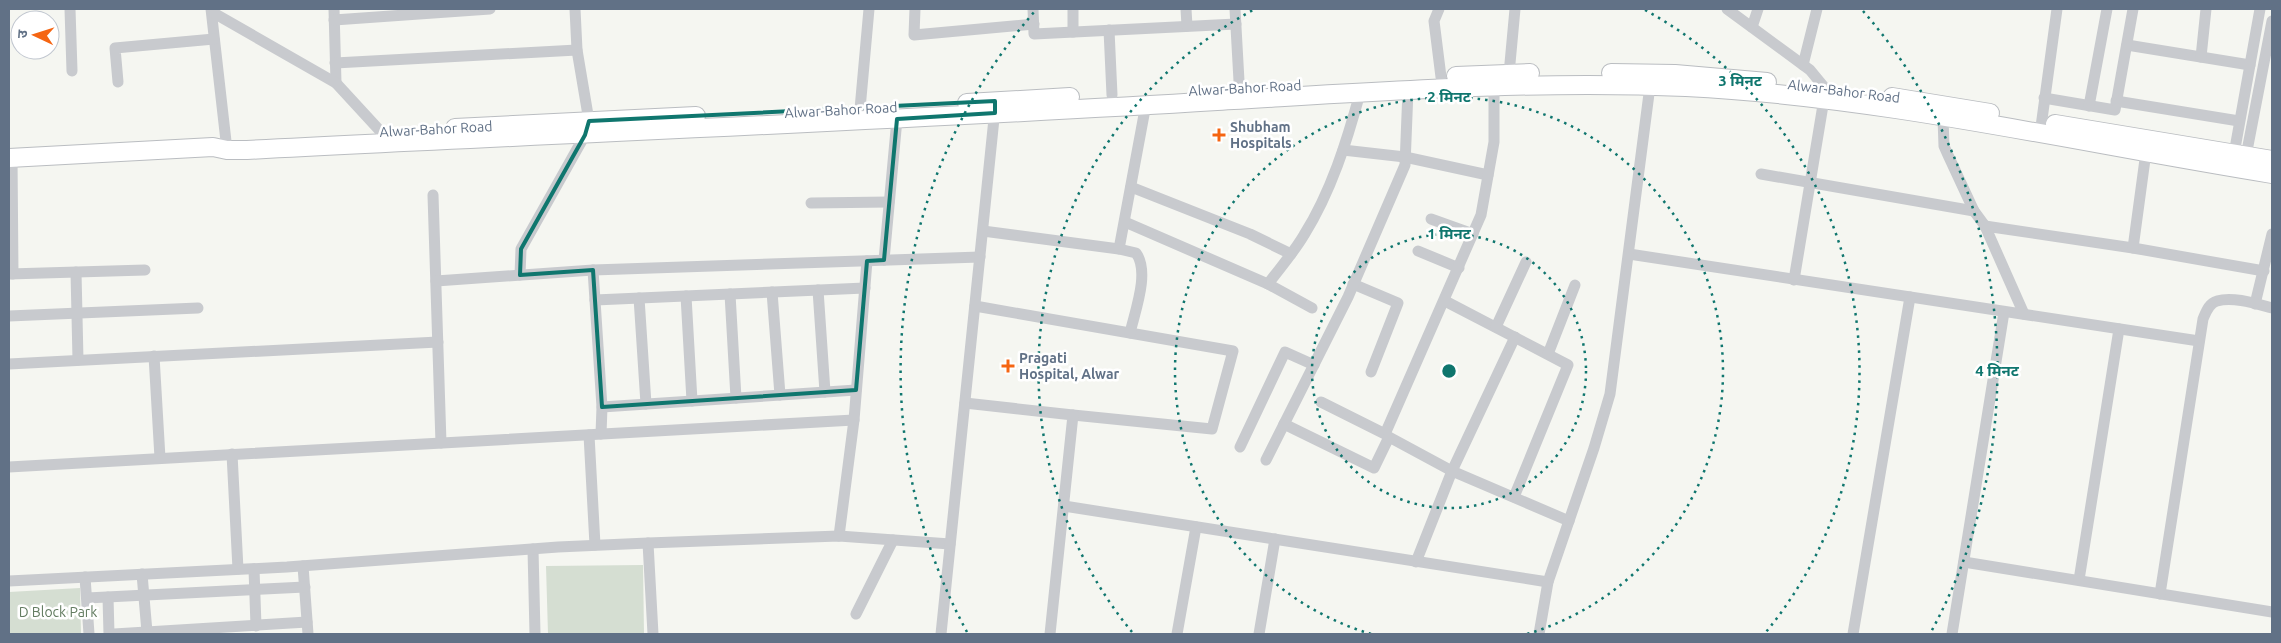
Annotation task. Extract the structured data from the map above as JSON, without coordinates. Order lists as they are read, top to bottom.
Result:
{
  "streets": {
    "main road": ["Alwar-Bahor Road"]
  },
  "parks": ["D Block Park"],
  "places": {
    "health": ["Shubham Hospitals", "Pragati Hospital, Alwar"]
  },
  "north": "left",
  "rings": [
    "3 मिनट",
    "2 मिनट",
    "1 मिनट",
    "4 मिनट"
  ]
}
